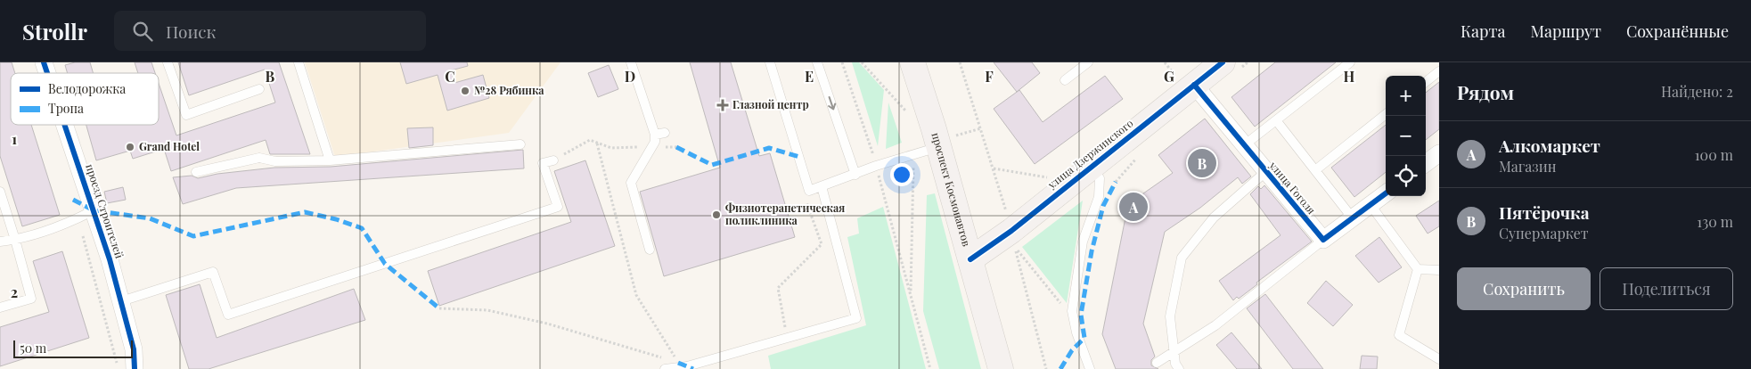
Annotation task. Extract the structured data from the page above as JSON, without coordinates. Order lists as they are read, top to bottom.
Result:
{
  "streets": {
    "street": [
      "улица Дзержинского",
      "улица Гоголя",
      "проспект Космонавтов",
      "проезд Строителей"
    ]
  },
  "crossings": [
    ["улица Дзержинского", "улица Гоголя"],
    ["улица Дзержинского", "проспект Космонавтов"]
  ],
  "places": {
    "other": ["№28 Рябинка", "Grand Hotel", "Физиотерапетическая поликлиника"],
    "health": ["Глазной центр"]
  },
  "legend": ["Велодорожка", "Тропа"],
  "scale_bar": "50 m",
  "page": {
    "header": "Strollr",
    "search": "Поиск",
    "nav": ["Карта", "Маршрут", "Сохранённые"],
    "heading": ["Рядом", "Найдено: 2"],
    "map_buttons": ["+", "−"],
    "list": [
      {
        "mark": "A",
        "name": "Алкомаркет",
        "note": "Магазин",
        "value": "100 m"
      },
      {
        "mark": "B",
        "name": "Пятёрочка",
        "note": "Супермаркет",
        "value": "130 m"
      }
    ],
    "pins": ["B", "A"],
    "buttons": ["Сохранить", "Поделиться"],
    "scale": "50 m"
  },
  "grid": {
    "columns": [
      "B",
      "C",
      "D",
      "E",
      "F",
      "G",
      "H"
    ],
    "rows": ["1", "2"]
  }
}
